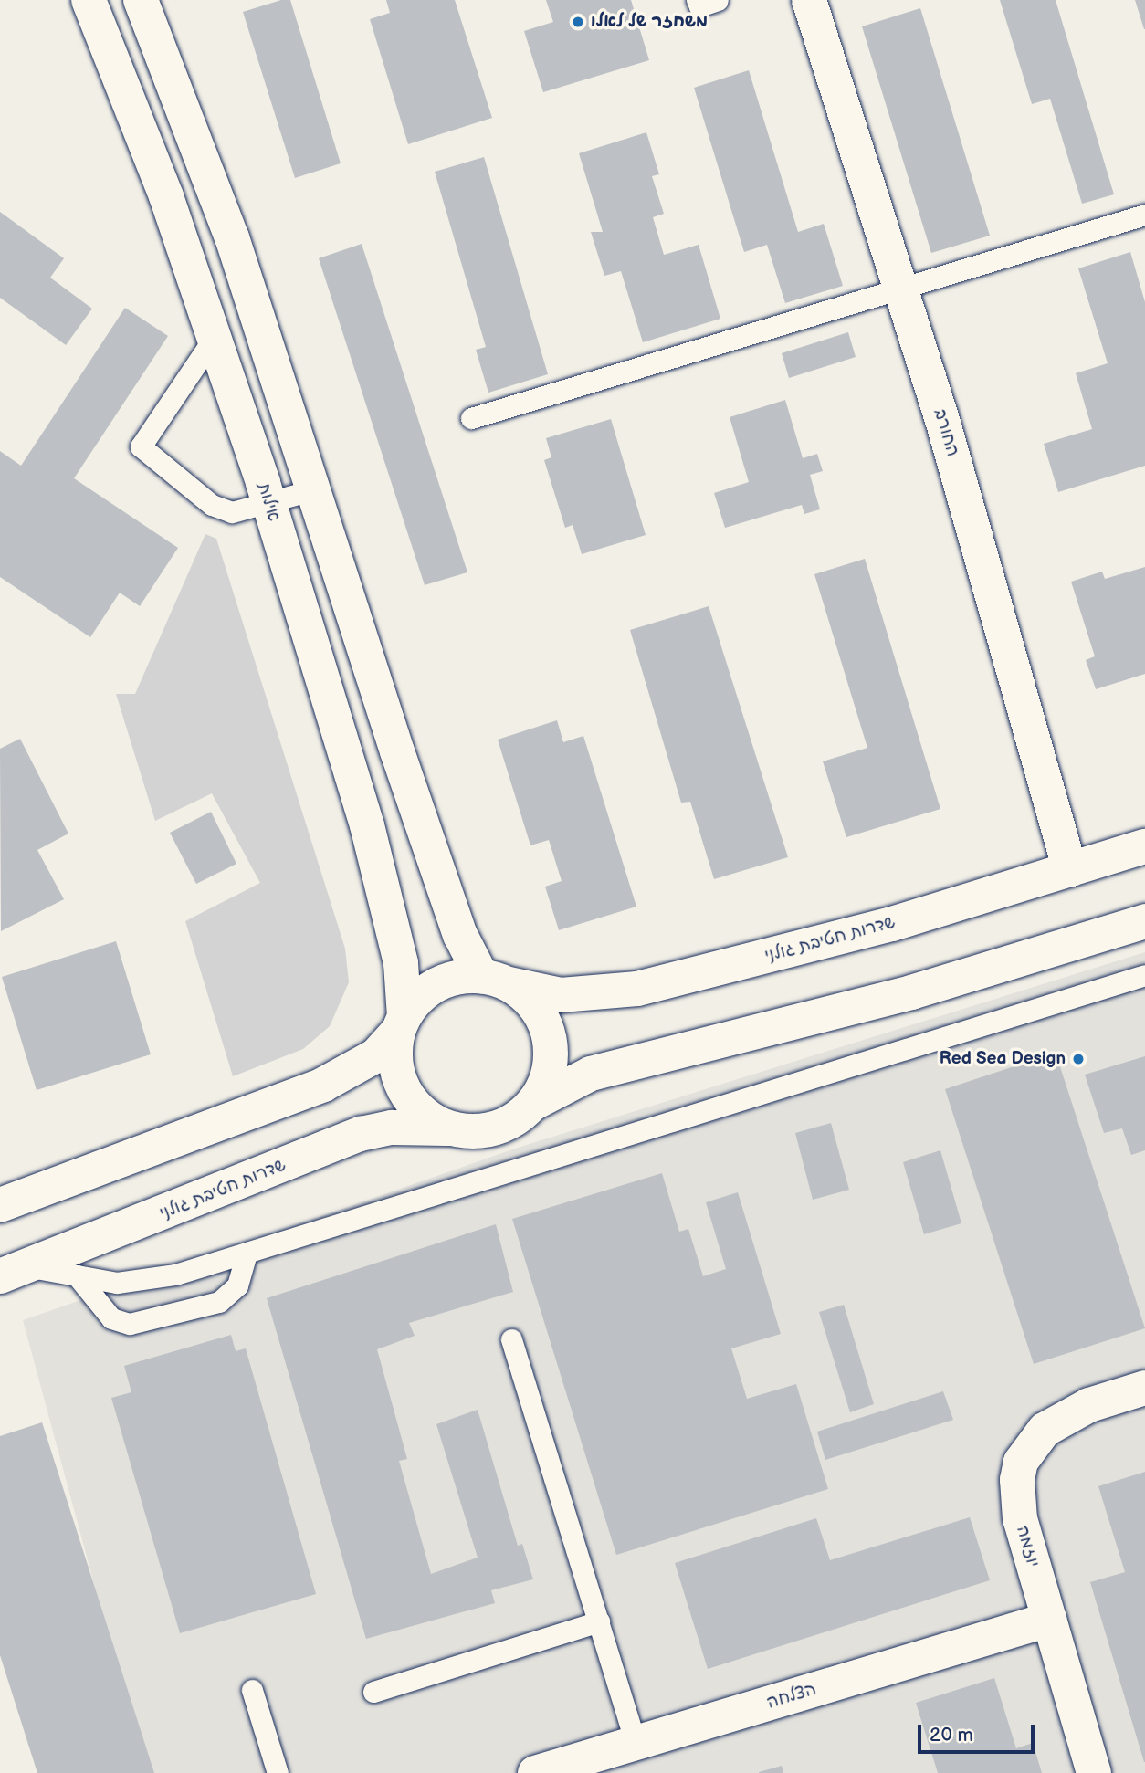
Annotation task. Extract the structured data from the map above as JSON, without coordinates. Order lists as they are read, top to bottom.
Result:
{
  "streets": {
    "street": [
      "החורב",
      "אילות",
      "שדרות חטיבת גולני",
      "יוזמה",
      "הצלחה"
    ]
  },
  "crossings": [
    ["החורב", "שדרות חטיבת גולני"],
    ["אילות", "שדרות חטיבת גולני"],
    ["יוזמה", "הצלחה"]
  ],
  "places": ["משחזר של לאלו", "Red Sea Design"],
  "scale_bar": "20 m"
}
